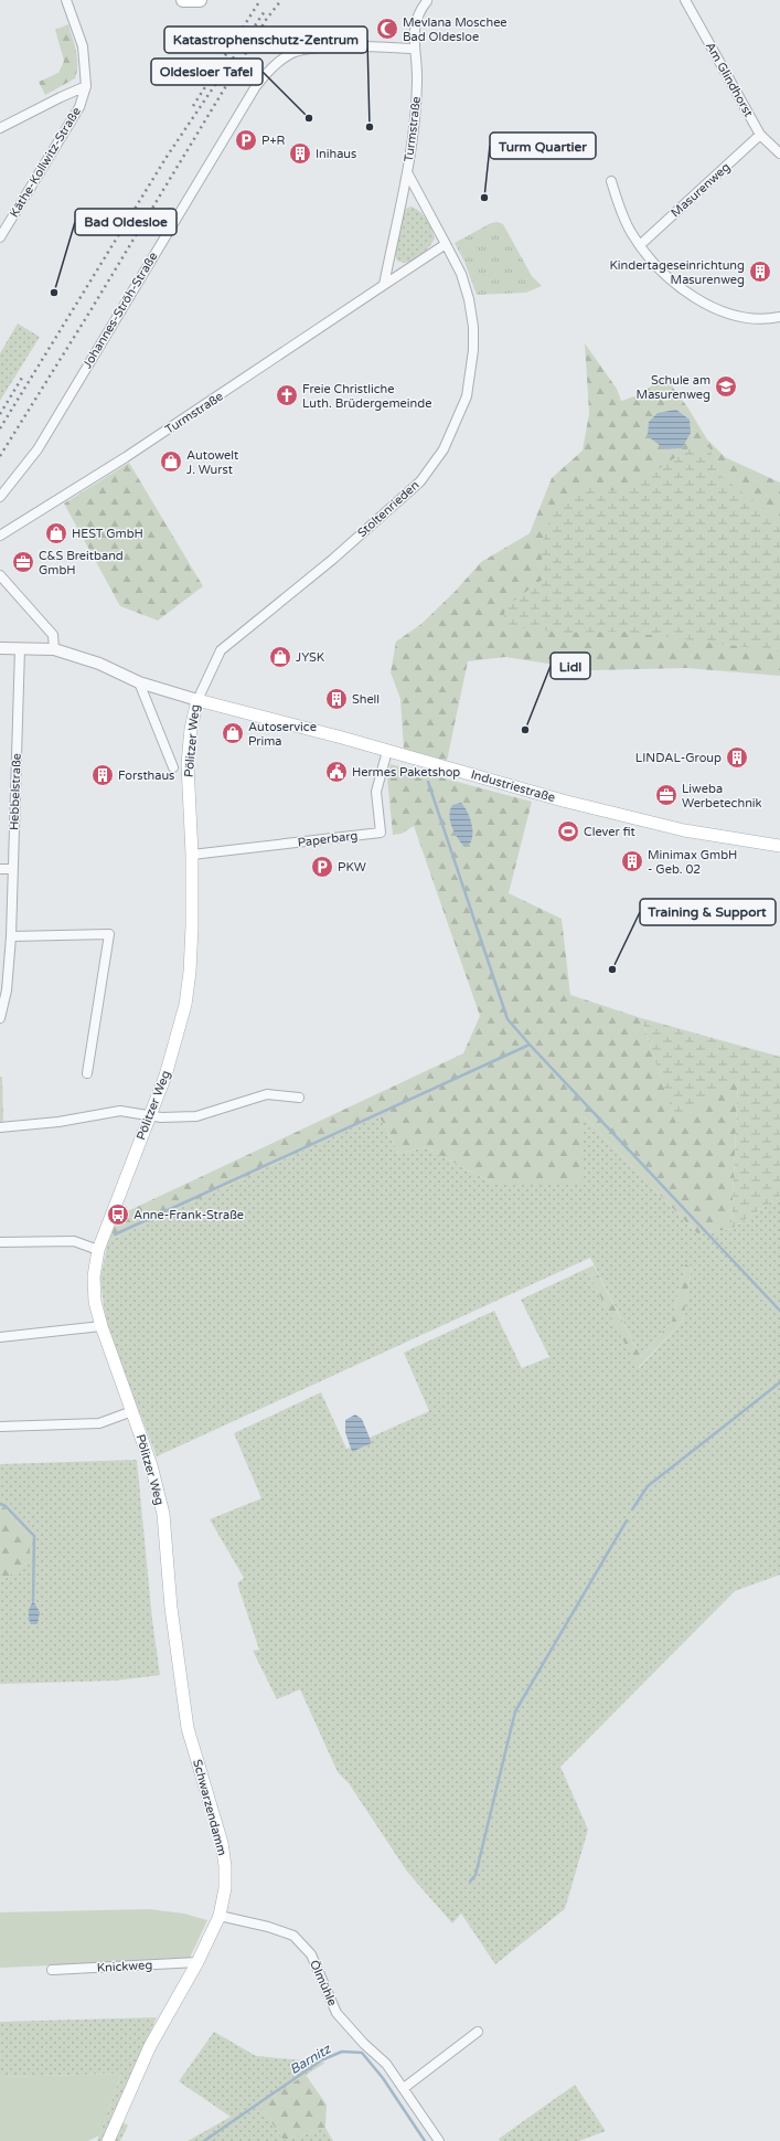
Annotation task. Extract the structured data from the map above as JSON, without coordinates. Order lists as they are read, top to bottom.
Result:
{
  "streets": {
    "main road": ["Pölitzer Weg", "Industriestraße", "Schwarzendamm"],
    "street": [
      "Am Glindhorst",
      "Turmstraße",
      "Käthe-Kollwitz-Straße",
      "Masurenweg",
      "Johannes-Ströh-Straße",
      "Stoltenrieden",
      "Hebbelstraße",
      "Paperbarg",
      "Knickweg",
      "Ölmühle"
    ]
  },
  "crossings": [
    ["Am Glindhorst", "Masurenweg"],
    ["Turmstraße", "Johannes-Ströh-Straße"],
    ["Turmstraße", "Stoltenrieden"],
    ["Stoltenrieden", "Pölitzer Weg"],
    ["Stoltenrieden", "Industriestraße"],
    ["Pölitzer Weg", "Industriestraße"],
    ["Pölitzer Weg", "Hebbelstraße"],
    ["Pölitzer Weg", "Paperbarg"],
    ["Pölitzer Weg", "Schwarzendamm"],
    ["Industriestraße", "Paperbarg"],
    ["Schwarzendamm", "Knickweg"],
    ["Schwarzendamm", "Ölmühle"]
  ],
  "water": ["Barnitz"],
  "places": {
    "mosque": ["Mevlana Moschee Bad Oldesloe"],
    "other": [
      "Oldesloer Tafel",
      "Katastrophenschutz-Zentrum",
      "Turm Quartier",
      "Bad Oldesloe",
      "Lidl",
      "Training & Support"
    ],
    "parking": ["P+R", "PKW"],
    "building": [
      "Inihaus",
      "Kindertageseinrichtung Masurenweg",
      "Shell",
      "LINDAL-Group",
      "Forsthaus",
      "Minimax GmbH - Geb. 02"
    ],
    "school or university": ["Schule am Masurenweg"],
    "church": ["Freie Christliche Luth. Brüdergemeinde"],
    "shop": [
      "Autowelt J. Wurst",
      "HEST GmbH",
      "JYSK",
      "Autoservice Prima"
    ],
    "office": ["C&S Breitband GmbH", "Liweba Werbetechnik"],
    "public building": ["Hermes Paketshop"],
    "sports": ["Clever fit"],
    "bus stop": ["Anne-Frank-Straße"]
  }
}
